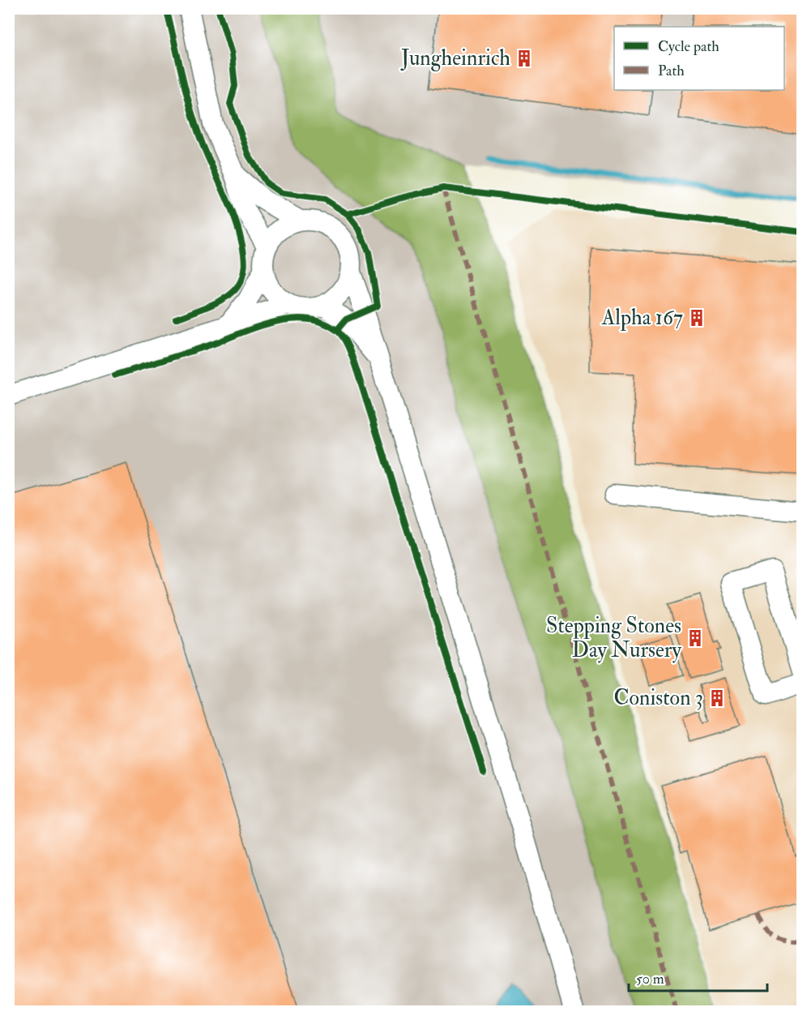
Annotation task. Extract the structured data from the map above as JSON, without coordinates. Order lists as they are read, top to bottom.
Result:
{
  "places": {
    "building": [
      "Jungheinrich",
      "Alpha 167",
      "Stepping Stones Day Nursery",
      "Coniston 3"
    ]
  },
  "legend": ["Cycle path", "Path"],
  "scale_bar": "50 m"
}
